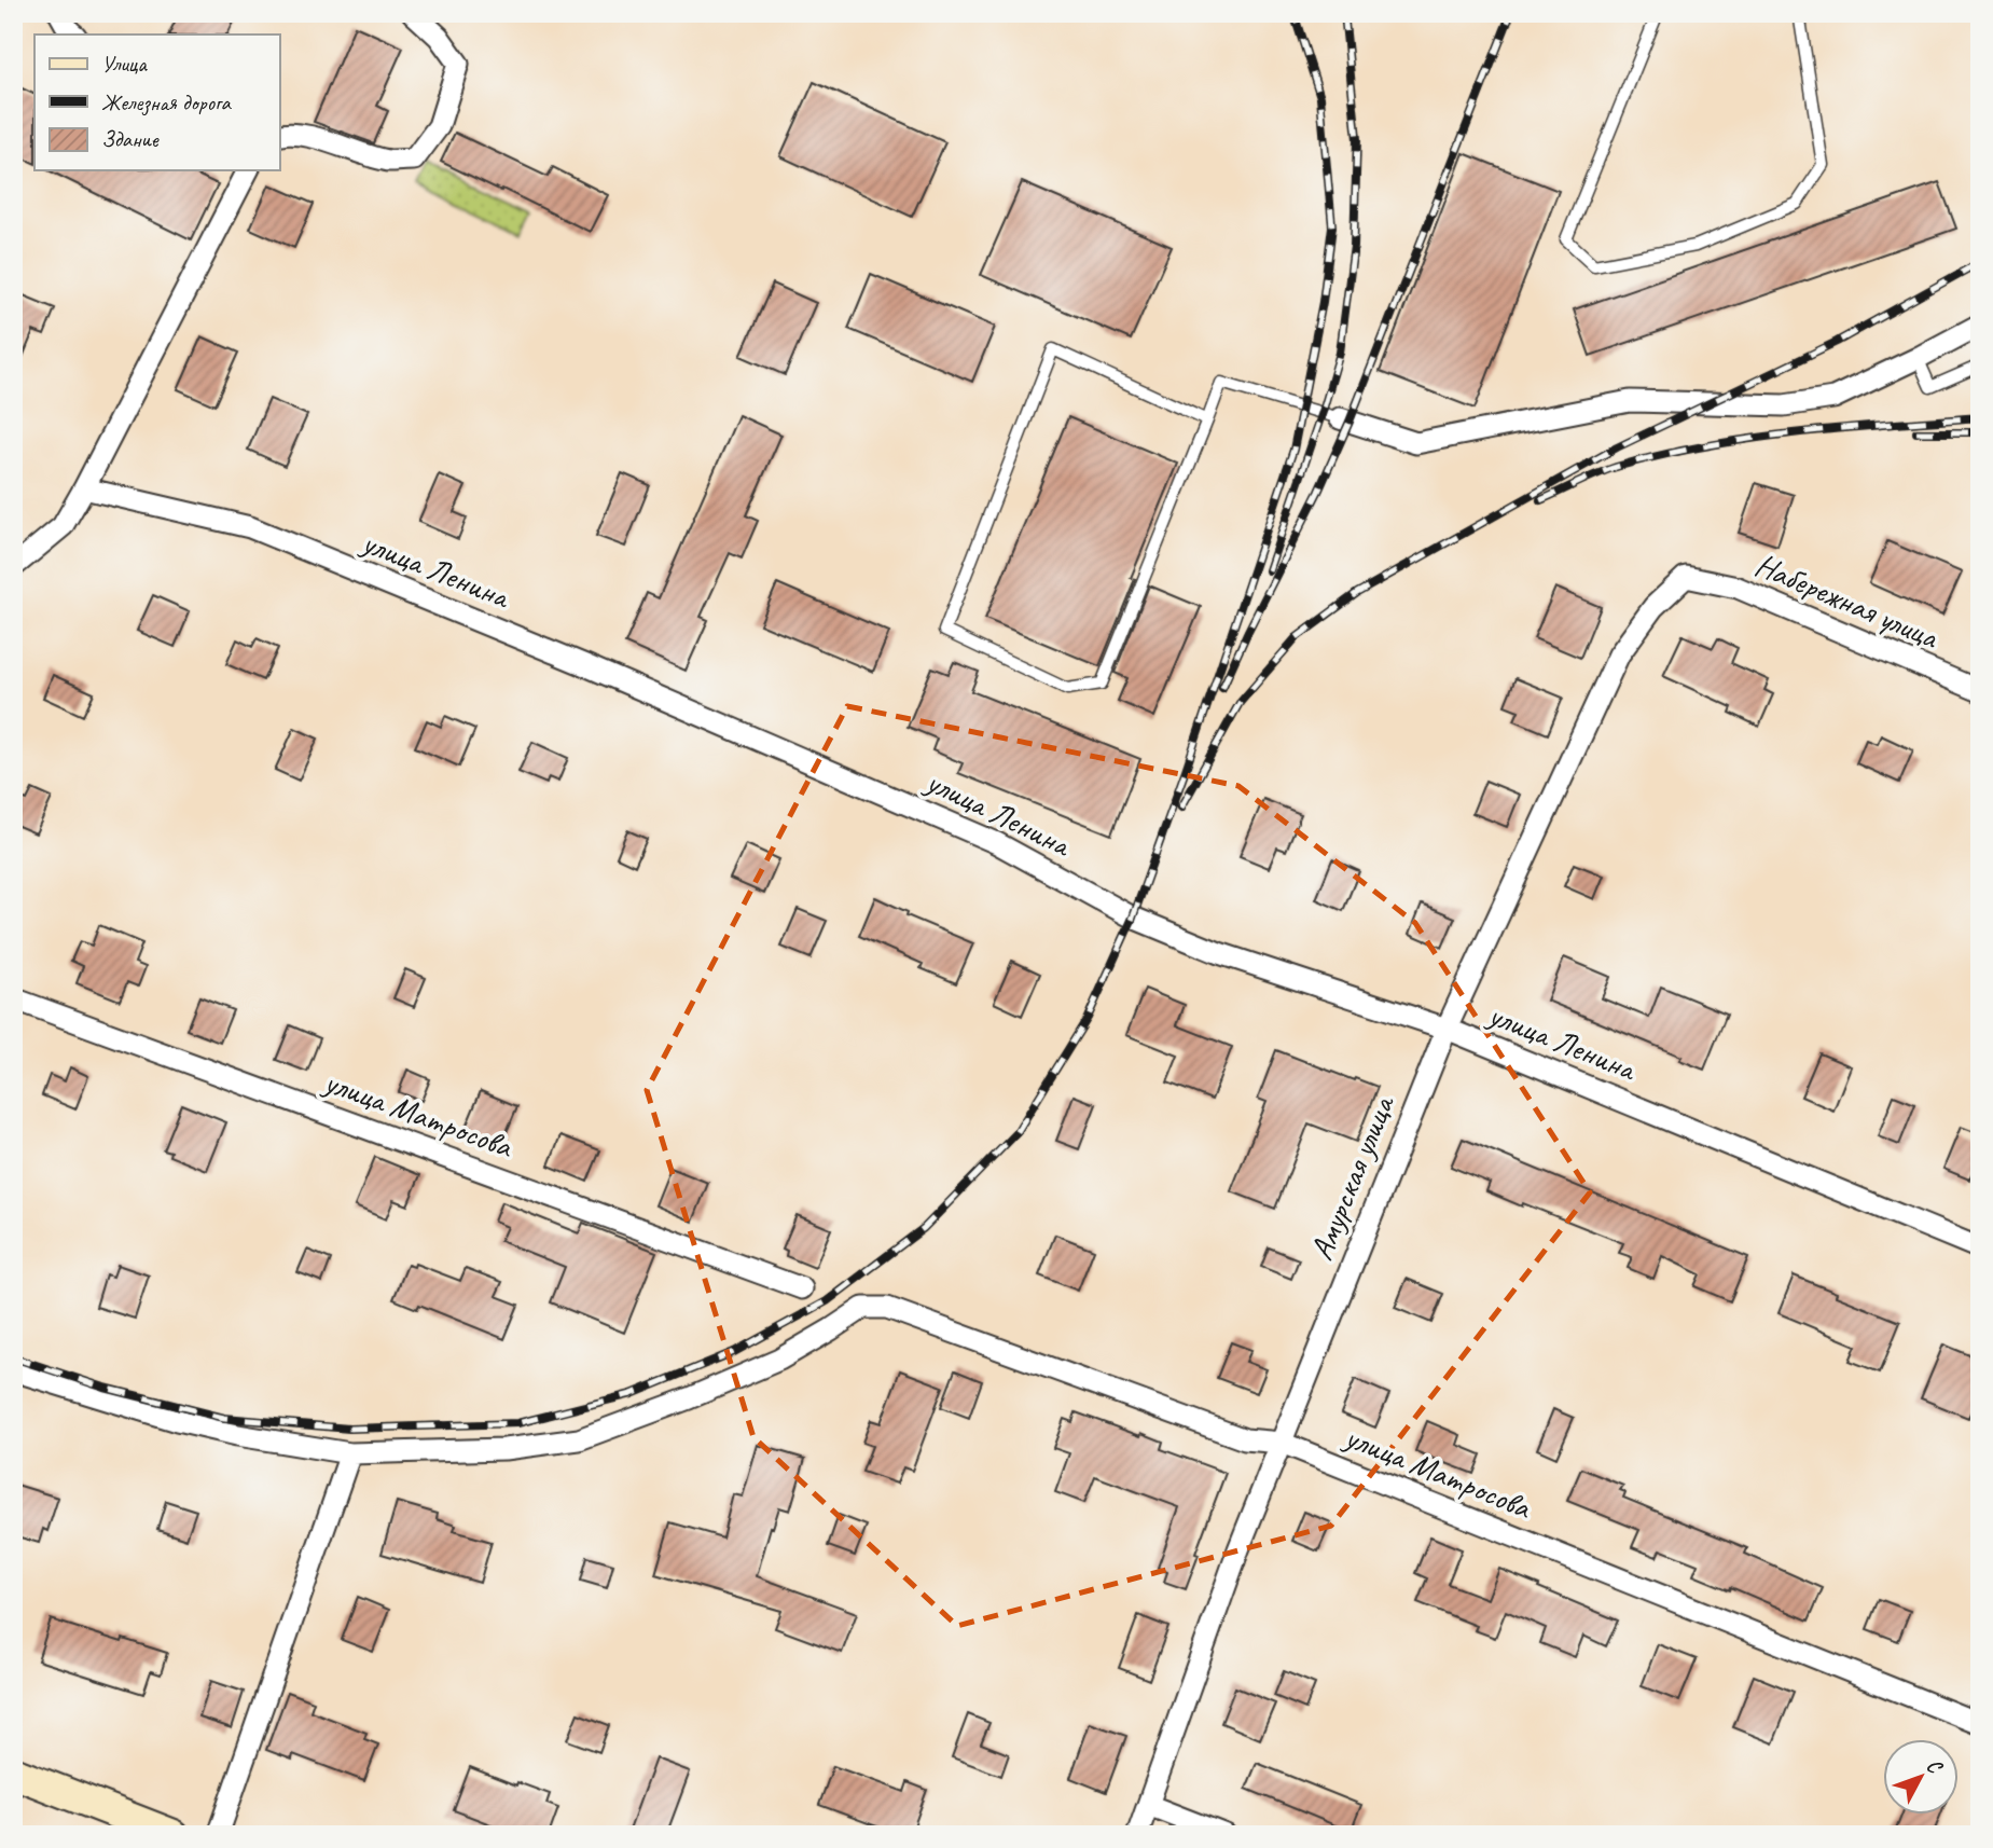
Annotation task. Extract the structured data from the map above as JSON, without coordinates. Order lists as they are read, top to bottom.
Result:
{
  "streets": {
    "street": [
      "улица Ленина",
      "Набережная улица",
      "улица Матросова",
      "Амурская улица"
    ]
  },
  "crossings": [
    ["улица Ленина", "Амурская улица"],
    ["Набережная улица", "Амурская улица"],
    ["улица Матросова", "Амурская улица"]
  ],
  "legend": ["Улица", "Железная дорога", "Здание"],
  "north": "top right"
}
